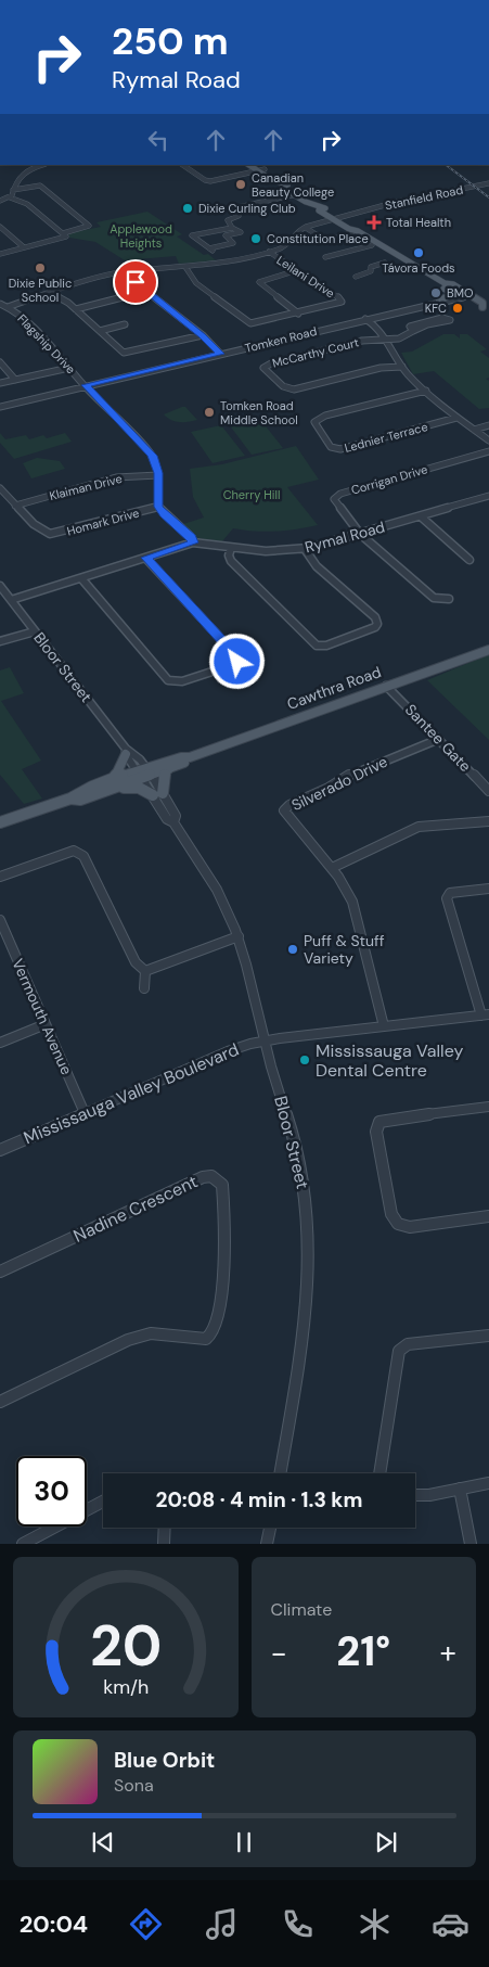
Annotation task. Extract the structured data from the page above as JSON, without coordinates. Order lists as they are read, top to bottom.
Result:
{
  "streets": {
    "main road": ["Cawthra Road"],
    "street": [
      "Stanfield Road",
      "Leilani Drive",
      "Tomken Road",
      "Flagship Drive",
      "McCarthy Court",
      "Lednier Terrace",
      "Corrigan Drive",
      "Klaiman Drive",
      "Homark Drive",
      "Rymal Road",
      "Bloor Street",
      "Santee Gate",
      "Silverado Drive",
      "Vermouth Avenue",
      "Mississauga Valley Boulevard",
      "Nadine Crescent"
    ]
  },
  "crossings": [
    ["Stanfield Road", "Leilani Drive"],
    ["Stanfield Road", "Flagship Drive"],
    ["Tomken Road", "Flagship Drive"],
    ["Flagship Drive", "Klaiman Drive"],
    ["Flagship Drive", "Homark Drive"],
    ["Corrigan Drive", "Rymal Road"],
    ["Klaiman Drive", "Homark Drive"],
    ["Rymal Road", "Bloor Street"],
    ["Bloor Street", "Cawthra Road"],
    ["Bloor Street", "Mississauga Valley Boulevard"],
    ["Cawthra Road", "Santee Gate"],
    ["Santee Gate", "Silverado Drive"],
    ["Silverado Drive", "Mississauga Valley Boulevard"],
    ["Vermouth Avenue", "Mississauga Valley Boulevard"]
  ],
  "parks": ["Applewood Heights", "Cherry Hill"],
  "places": {
    "other": [
      "Canadian Beauty College",
      "Dixie Curling Club",
      "Constitution Place",
      "Távora Foods",
      "Dixie Public School",
      "BMO",
      "KFC",
      "Tomken Road Middle School",
      "Puff & Stuff Variety",
      "Mississauga Valley Dental Centre"
    ],
    "health": ["Total Health"]
  },
  "page": {
    "turn": ["250 m", "Rymal Road"],
    "limit": "30",
    "trip": "20:08 · 4 min · 1.3 km",
    "tile": "Climate",
    "heat": ["−", "21°", "+"],
    "song": ["Blue Orbit", "Sona"],
    "tabs": "20:04",
    "gauge": ["20", "km/h"]
  }
}
